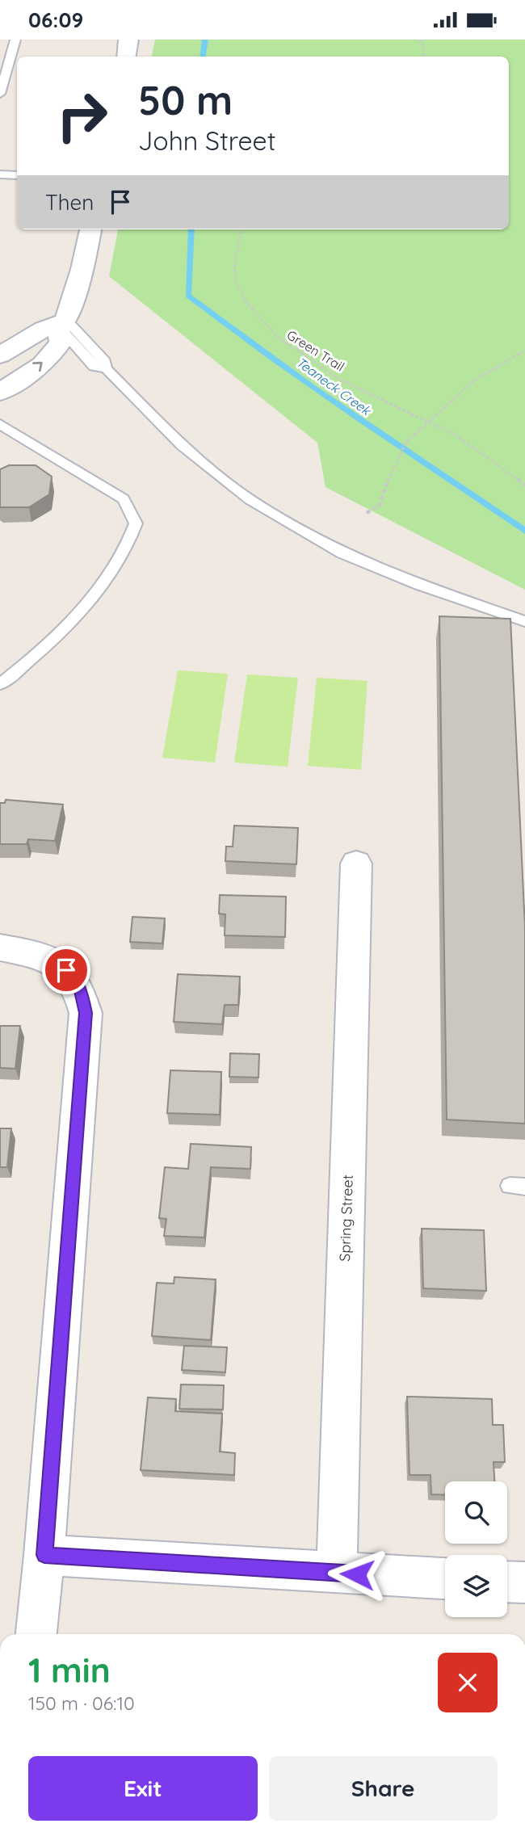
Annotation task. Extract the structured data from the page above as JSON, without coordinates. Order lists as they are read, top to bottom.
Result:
{
  "streets": {
    "street": ["Spring Street"],
    "path": ["Green Trail"]
  },
  "water": ["Teaneck Creek"],
  "page": {
    "status": "06:09",
    "turn": ["50 m", "John Street"],
    "then": "Then",
    "heading": ["1 min", "150 m · 06:10"],
    "buttons": ["Exit", "Share"]
  }
}
